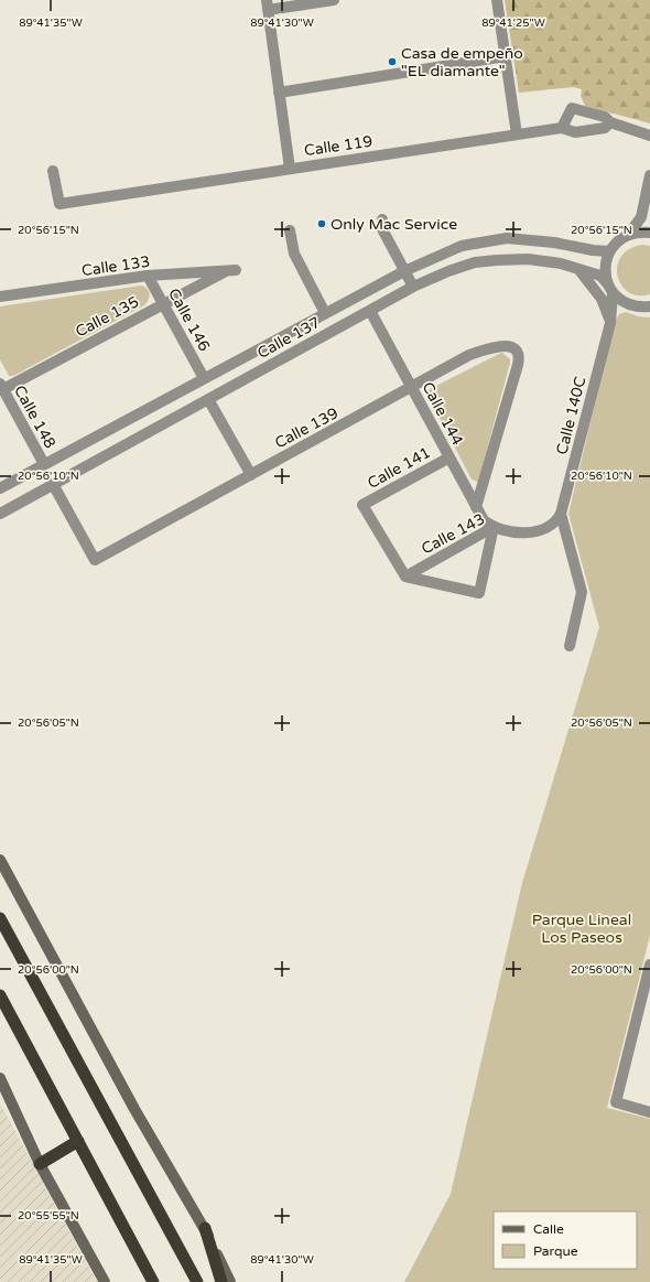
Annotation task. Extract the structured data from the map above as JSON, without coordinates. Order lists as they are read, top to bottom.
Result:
{
  "streets": {
    "street": [
      "Calle 119",
      "Calle 133",
      "Calle 135",
      "Calle 146",
      "Calle 137",
      "Calle 144",
      "Calle 140C",
      "Calle 148",
      "Calle 139",
      "Calle 141",
      "Calle 143"
    ]
  },
  "crossings": [
    ["Calle 133", "Calle 135"],
    ["Calle 133", "Calle 146"],
    ["Calle 135", "Calle 146"],
    ["Calle 135", "Calle 148"],
    ["Calle 146", "Calle 137"],
    ["Calle 137", "Calle 144"],
    ["Calle 137", "Calle 148"],
    ["Calle 137", "Calle 139"],
    ["Calle 144", "Calle 139"],
    ["Calle 144", "Calle 141"],
    ["Calle 144", "Calle 143"],
    ["Calle 140C", "Calle 143"],
    ["Calle 141", "Calle 143"]
  ],
  "parks": ["Parque Lineal Los Paseos"],
  "places": ["Casa de empeño \"EL diamante\"", "Only Mac Service"],
  "legend": ["Calle", "Parque"],
  "coordinates": [
    "89°41'35\"W",
    "89°41'30\"W",
    "89°41'25\"W",
    "20°56'15\"N",
    "20°56'10\"N",
    "20°56'05\"N",
    "20°56'00\"N",
    "20°55'55\"N"
  ]
}
